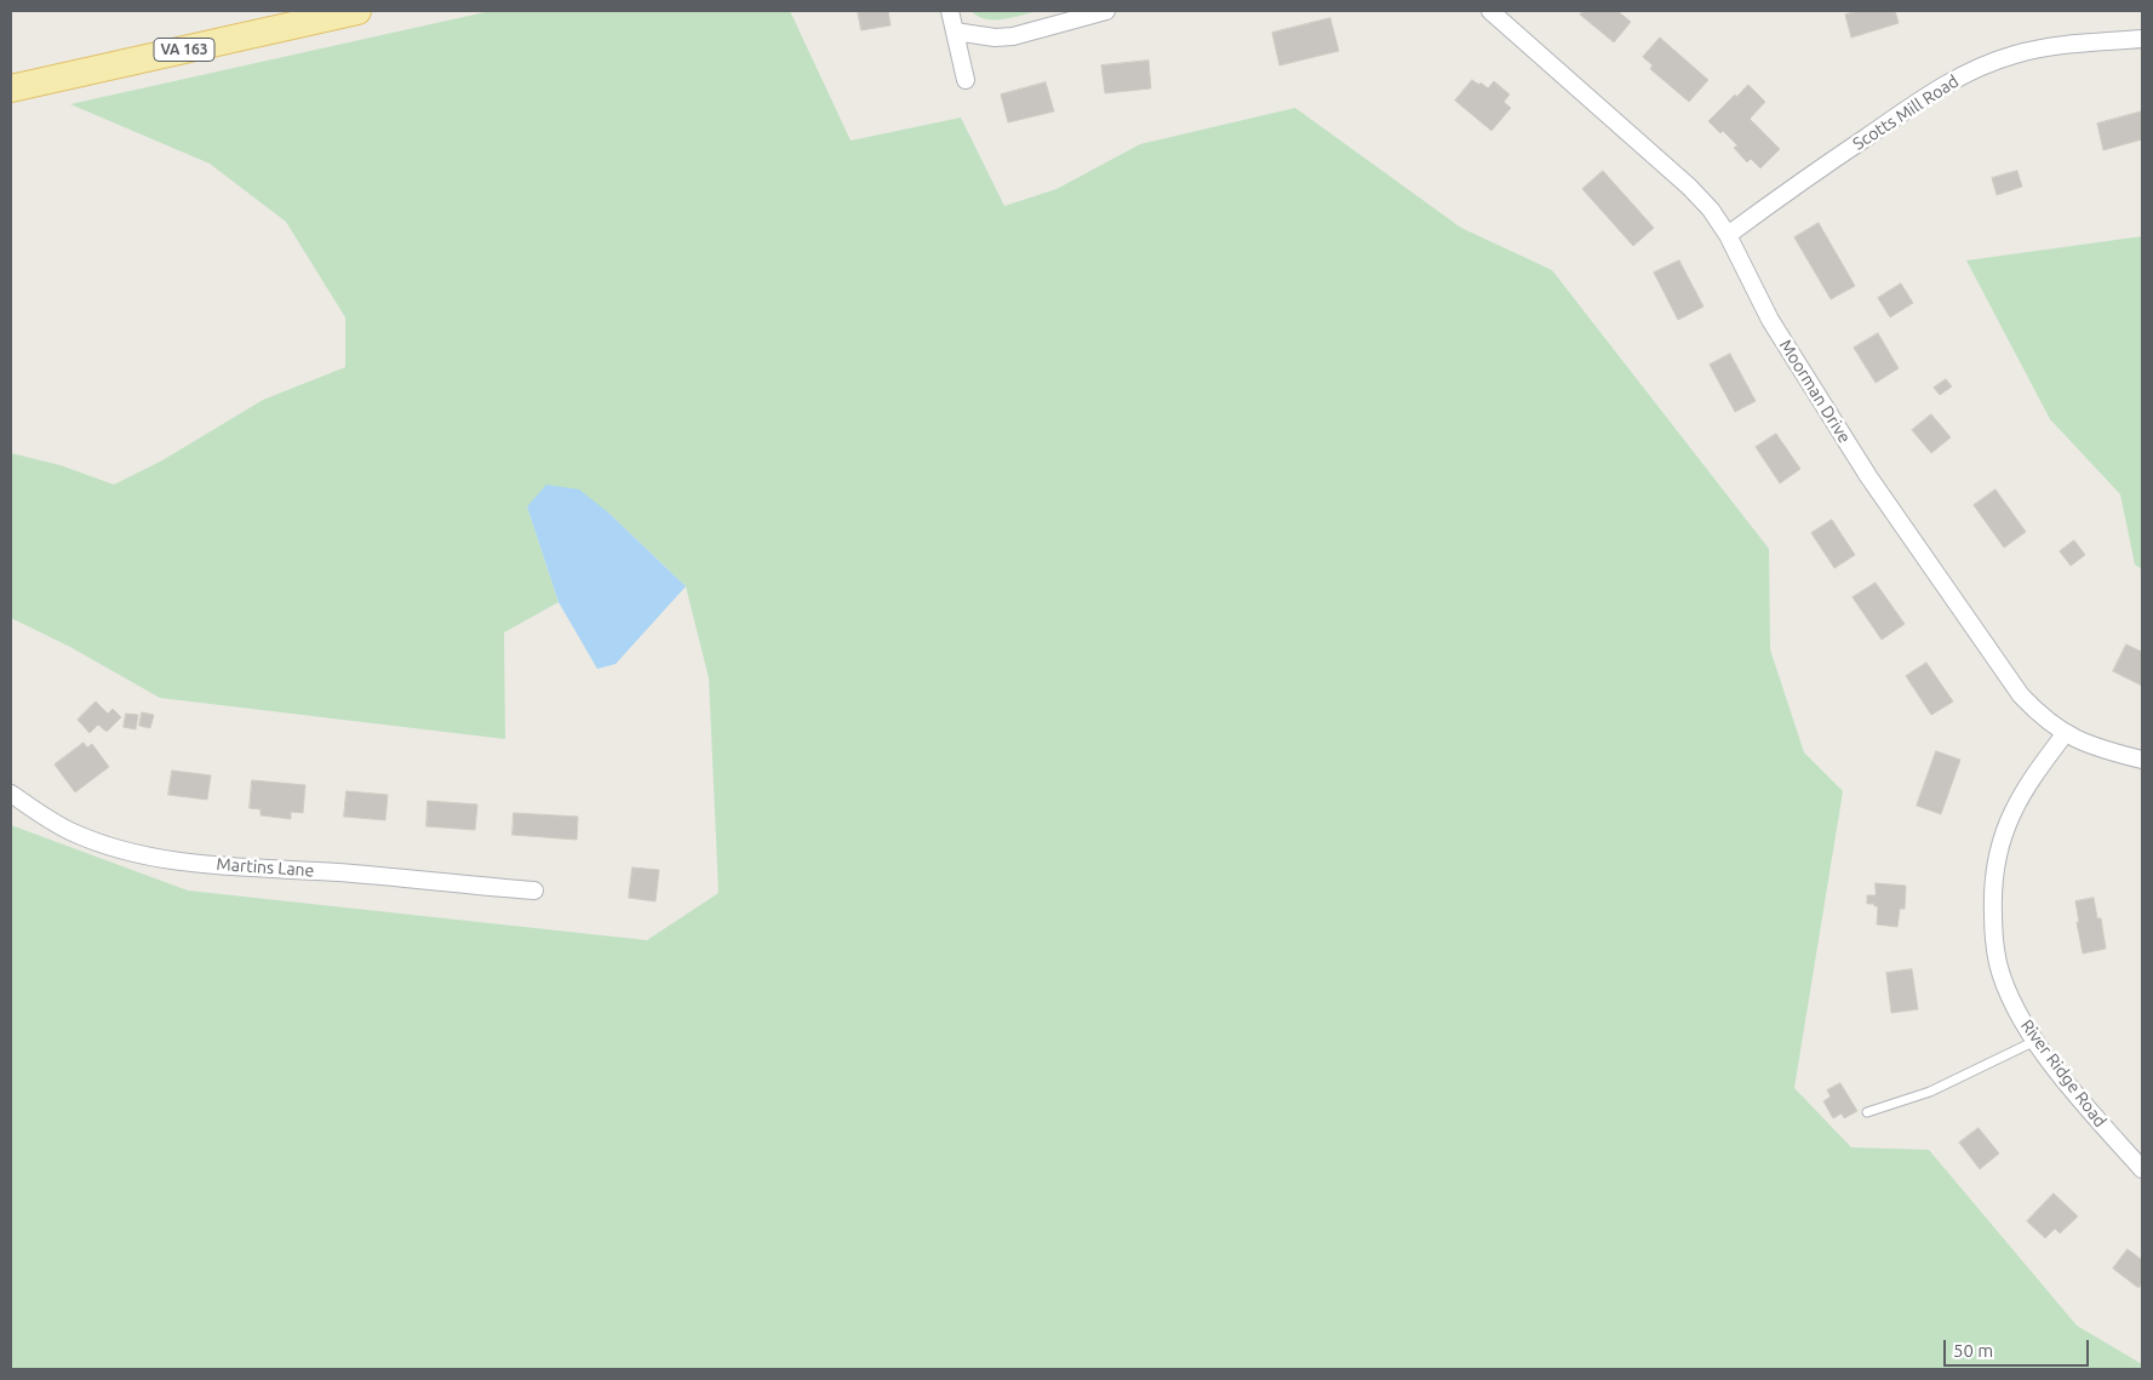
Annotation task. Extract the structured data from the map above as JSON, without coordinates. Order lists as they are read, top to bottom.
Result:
{
  "streets": {
    "main road": ["VA 163"],
    "street": [
      "Scotts Mill Road",
      "Moorman Drive",
      "Martins Lane",
      "River Ridge Road"
    ]
  },
  "crossings": [
    ["Scotts Mill Road", "Moorman Drive"],
    ["Moorman Drive", "River Ridge Road"]
  ],
  "scale_bar": "50 m"
}
